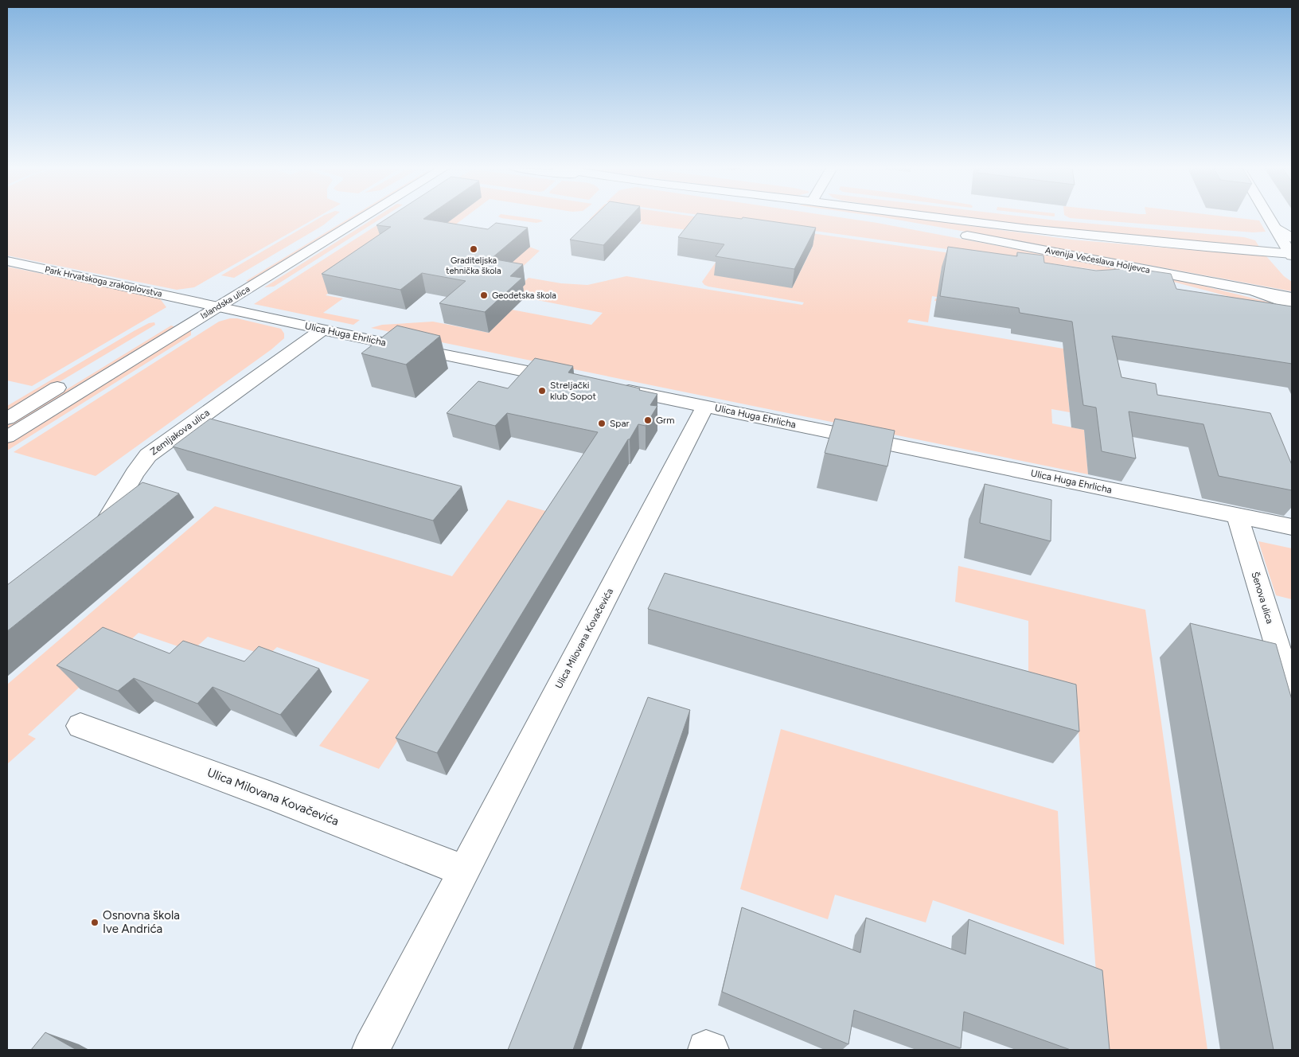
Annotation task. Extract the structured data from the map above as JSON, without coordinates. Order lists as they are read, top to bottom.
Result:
{
  "streets": {
    "street": [
      "Avenija Većeslava Holjevca",
      "Park Hrvatskoga zrakoplovstva",
      "Islandska ulica",
      "Ulica Huga Ehrlicha",
      "Zemljakova ulica",
      "Šenova ulica",
      "Ulica Milovana Kovačevića"
    ]
  },
  "crossings": [
    ["Park Hrvatskoga zrakoplovstva", "Islandska ulica"],
    ["Park Hrvatskoga zrakoplovstva", "Ulica Huga Ehrlicha"],
    ["Islandska ulica", "Ulica Huga Ehrlicha"],
    ["Ulica Huga Ehrlicha", "Zemljakova ulica"],
    ["Ulica Huga Ehrlicha", "Šenova ulica"],
    ["Ulica Huga Ehrlicha", "Ulica Milovana Kovačevića"]
  ],
  "places": [
    "Graditeljska tehnička škola",
    "Geodetska škola",
    "Streljački klub Sopot",
    "Grm",
    "Spar",
    "Osnovna škola Ive Andrića"
  ]
}
